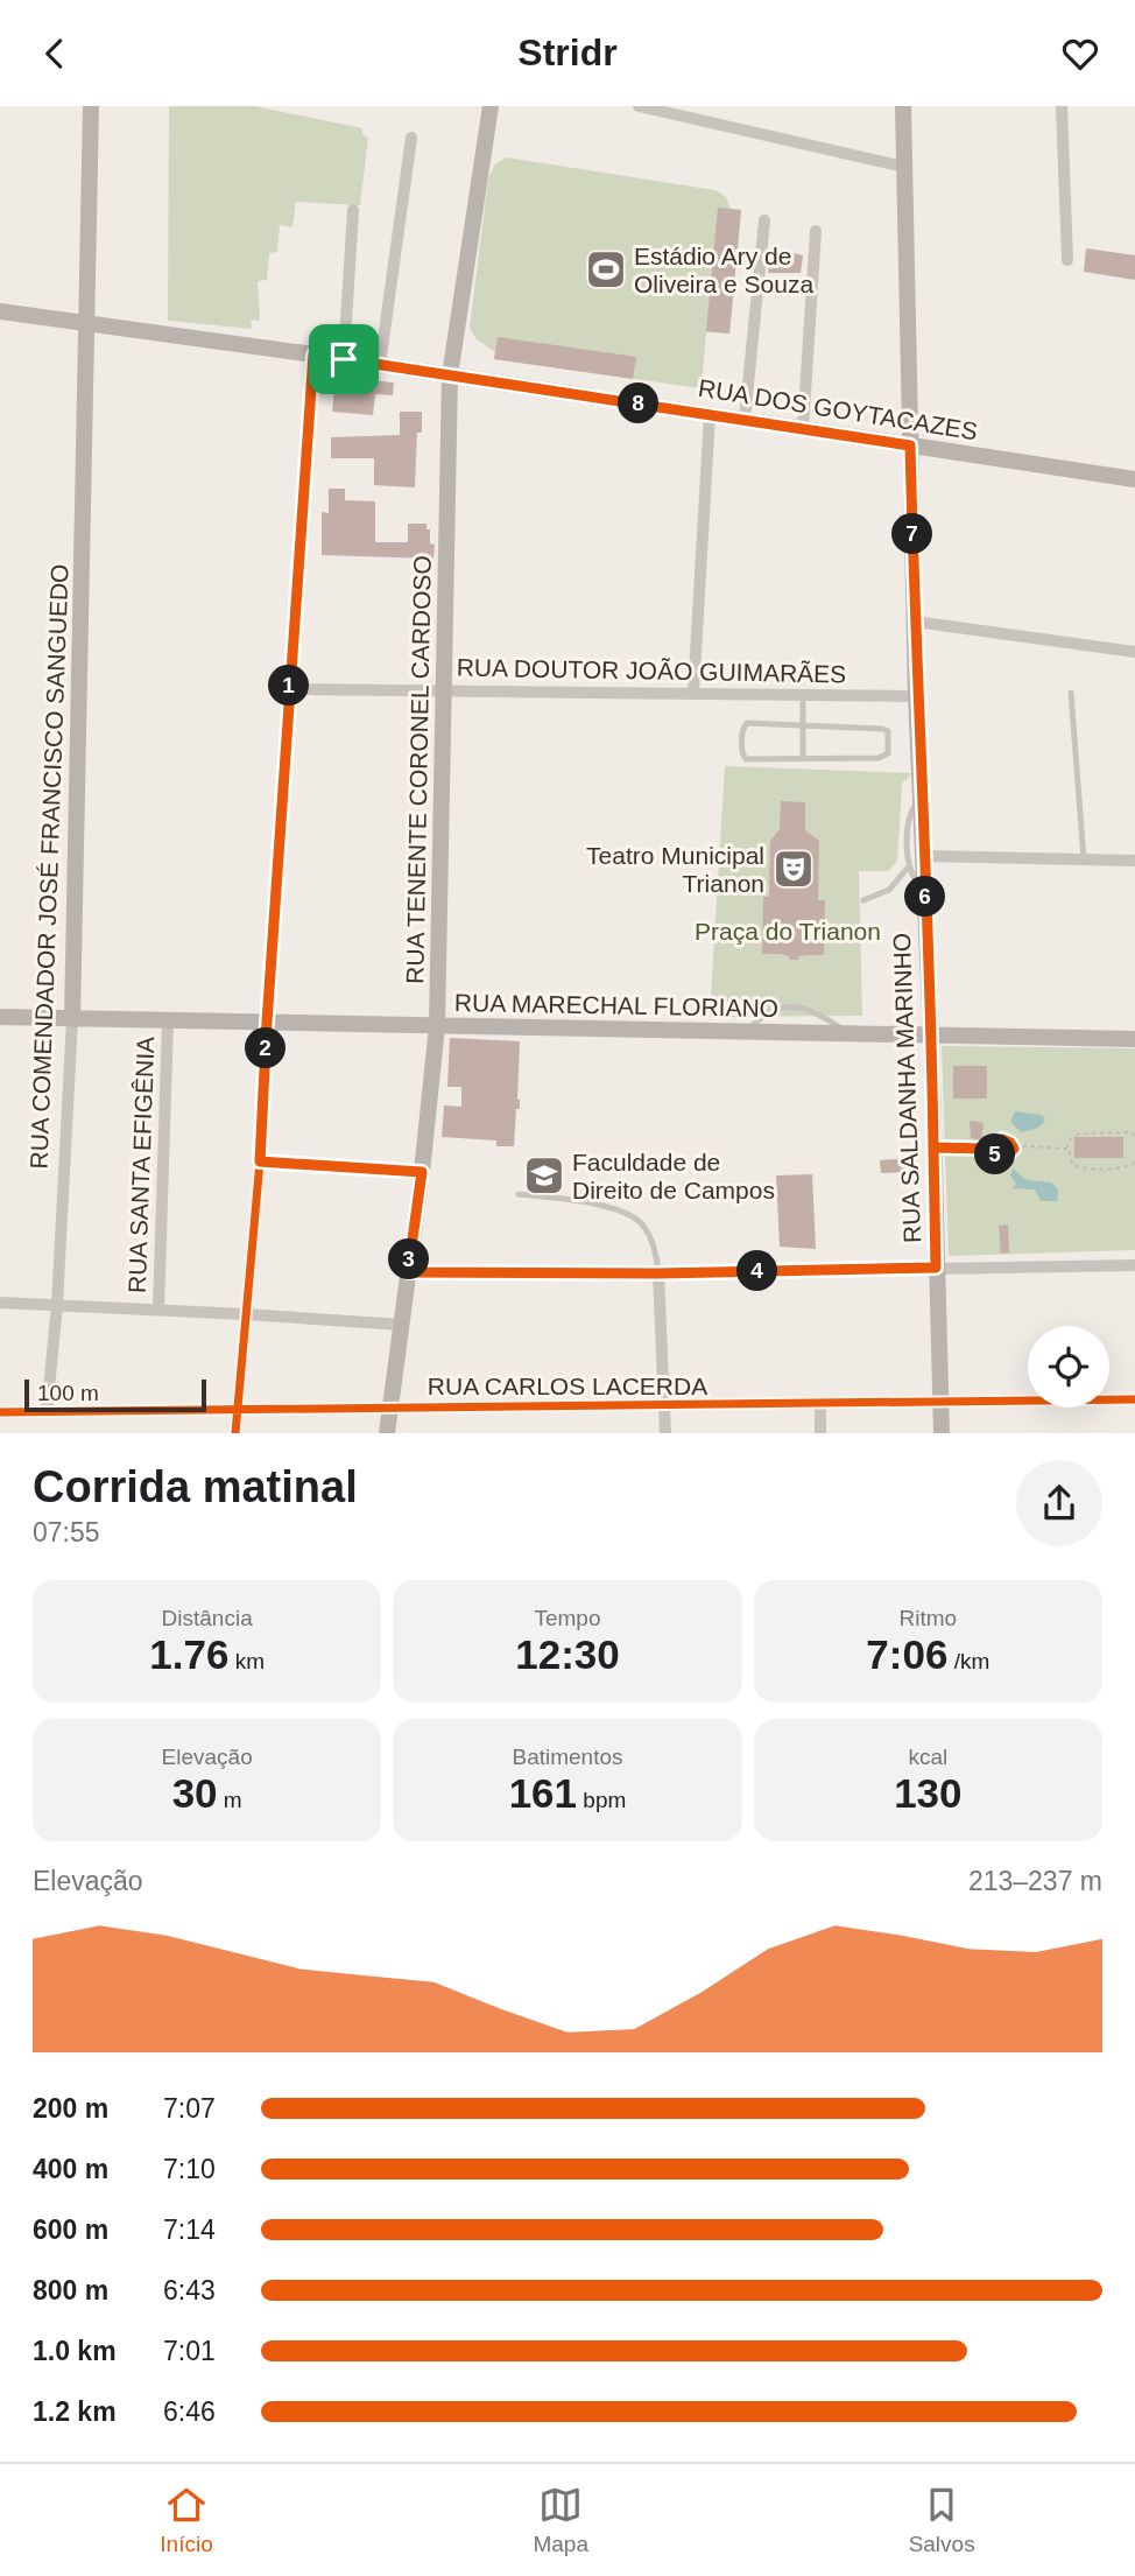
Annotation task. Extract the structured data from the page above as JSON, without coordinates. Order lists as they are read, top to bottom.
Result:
{
  "streets": {
    "main road": [
      "RUA DOS GOYTACAZES",
      "RUA TENENTE CORONEL CARDOSO",
      "RUA COMENDADOR JOSÉ FRANCISCO SANGUEDO",
      "RUA MARECHAL FLORIANO",
      "RUA SALDANHA MARINHO"
    ],
    "street": ["RUA DOUTOR JOÃO GUIMARÃES", "RUA SANTA EFIGÊNIA", "RUA CARLOS LACERDA"]
  },
  "crossings": [
    ["RUA DOS GOYTACAZES", "RUA TENENTE CORONEL CARDOSO"],
    ["RUA DOS GOYTACAZES", "RUA COMENDADOR JOSÉ FRANCISCO SANGUEDO"],
    ["RUA DOS GOYTACAZES", "RUA SALDANHA MARINHO"],
    ["RUA DOUTOR JOÃO GUIMARÃES", "RUA TENENTE CORONEL CARDOSO"],
    ["RUA DOUTOR JOÃO GUIMARÃES", "RUA SALDANHA MARINHO"],
    ["RUA TENENTE CORONEL CARDOSO", "RUA MARECHAL FLORIANO"],
    ["RUA TENENTE CORONEL CARDOSO", "RUA CARLOS LACERDA"],
    ["RUA COMENDADOR JOSÉ FRANCISCO SANGUEDO", "RUA MARECHAL FLORIANO"],
    ["RUA COMENDADOR JOSÉ FRANCISCO SANGUEDO", "RUA CARLOS LACERDA"],
    ["RUA MARECHAL FLORIANO", "RUA SALDANHA MARINHO"],
    ["RUA MARECHAL FLORIANO", "RUA SANTA EFIGÊNIA"],
    ["RUA SALDANHA MARINHO", "RUA CARLOS LACERDA"]
  ],
  "parks": ["Praça do Trianon"],
  "places": {
    "sports": ["Estádio Ary de Oliveira e Souza"],
    "theatre": ["Teatro Municipal Trianon"],
    "school or university": ["Faculdade de Direito de Campos"]
  },
  "scale_bar": "100 m",
  "page": {
    "header": "Stridr",
    "pins": [
      "8",
      "7",
      "1",
      "6",
      "2",
      "5",
      "3",
      "4"
    ],
    "scale": "100 m",
    "heading": ["Corrida matinal", "07:55"],
    "stats": [
      ["Distância", "1.76 km"],
      ["Tempo", "12:30"],
      ["Ritmo", "7:06 /km"],
      ["Elevação", "30 m"],
      ["Batimentos", "161 bpm"],
      ["kcal", "130"]
    ],
    "chart": ["Elevação", "213–237 m"],
    "list": [
      {
        "name": "200 m",
        "note": "7:07"
      },
      {
        "name": "400 m",
        "note": "7:10"
      },
      {
        "name": "600 m",
        "note": "7:14"
      },
      {
        "name": "800 m",
        "note": "6:43"
      },
      {
        "name": "1.0 km",
        "note": "7:01"
      },
      {
        "name": "1.2 km",
        "note": "6:46"
      }
    ],
    "tabs": ["Início", "Mapa", "Salvos"]
  }
}
